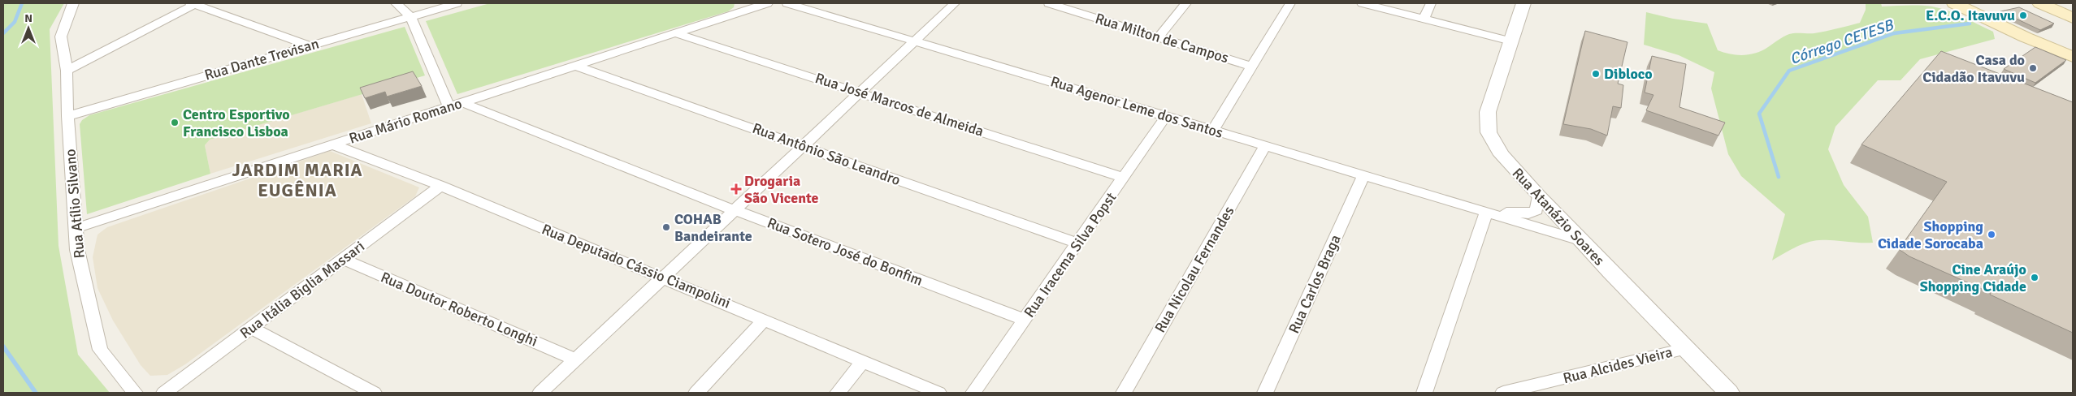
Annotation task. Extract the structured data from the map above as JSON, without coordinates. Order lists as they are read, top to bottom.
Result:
{
  "streets": {
    "street": [
      "Rua Milton de Campos",
      "Rua Dante Trevisan",
      "Rua José Marcos de Almeida",
      "Rua Agenor Leme dos Santos",
      "Rua Mário Romano",
      "Rua Antônio São Leandro",
      "Rua Atílio Silvano",
      "Rua Atanázio Soares",
      "Rua Sotero José do Bonfim",
      "Rua Iracema Silva Popst",
      "Rua Deputado Cássio Ciampolini",
      "Rua Nicolau Fernandes",
      "Rua Carlos Braga",
      "Rua Itália Biglia Massari",
      "Rua Doutor Roberto Longhi",
      "Rua Alcides Vieira"
    ]
  },
  "crossings": [
    ["Rua Dante Trevisan", "Rua Atílio Silvano"],
    ["Rua José Marcos de Almeida", "Rua Mário Romano"],
    ["Rua José Marcos de Almeida", "Rua Iracema Silva Popst"],
    ["Rua Agenor Leme dos Santos", "Rua Atanázio Soares"],
    ["Rua Agenor Leme dos Santos", "Rua Iracema Silva Popst"],
    ["Rua Agenor Leme dos Santos", "Rua Nicolau Fernandes"],
    ["Rua Agenor Leme dos Santos", "Rua Carlos Braga"],
    ["Rua Mário Romano", "Rua Antônio São Leandro"],
    ["Rua Mário Romano", "Rua Atílio Silvano"],
    ["Rua Mário Romano", "Rua Sotero José do Bonfim"],
    ["Rua Mário Romano", "Rua Deputado Cássio Ciampolini"],
    ["Rua Antônio São Leandro", "Rua Iracema Silva Popst"],
    ["Rua Atanázio Soares", "Rua Alcides Vieira"],
    ["Rua Sotero José do Bonfim", "Rua Iracema Silva Popst"],
    ["Rua Deputado Cássio Ciampolini", "Rua Itália Biglia Massari"],
    ["Rua Itália Biglia Massari", "Rua Doutor Roberto Longhi"]
  ],
  "districts": ["JARDIM MARIA EUGÊNIA"],
  "water": ["Córrego CETESB"],
  "places": {
    "other": [
      "E.C.O. Itavuvu",
      "Casa do Cidadão Itavuvu",
      "Dibloco",
      "Centro Esportivo Francisco Lisboa",
      "COHAB Bandeirante",
      "Shopping Cidade Sorocaba",
      "Cine Araújo Shopping Cidade"
    ],
    "health": ["Drogaria São Vicente"]
  },
  "north": "top"
}
